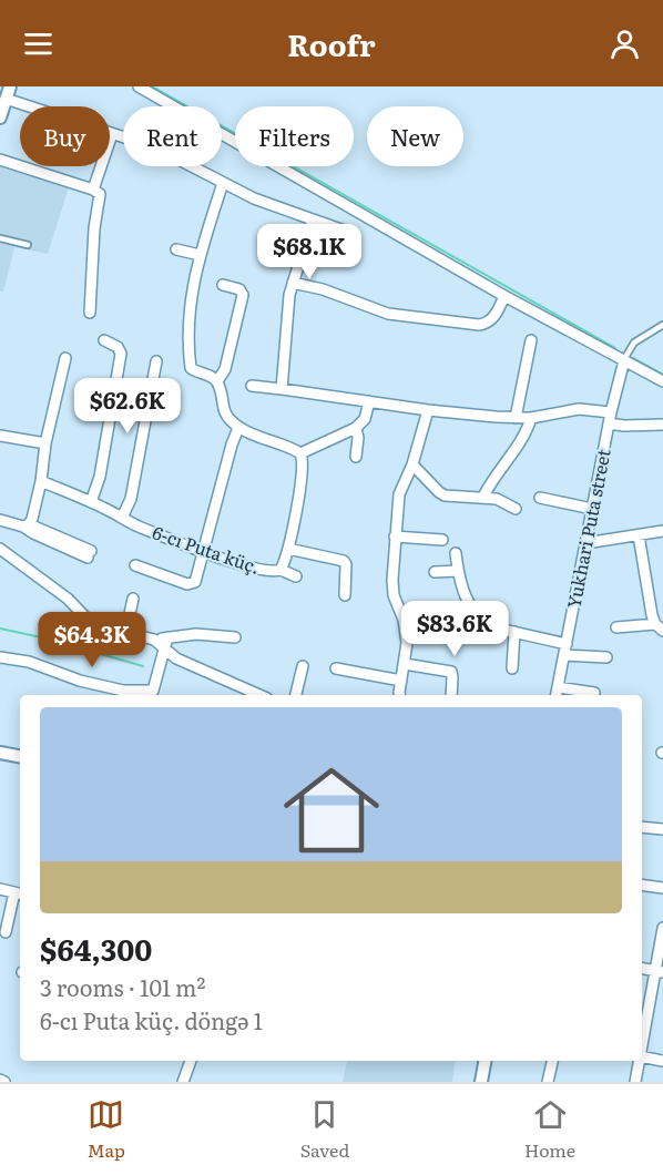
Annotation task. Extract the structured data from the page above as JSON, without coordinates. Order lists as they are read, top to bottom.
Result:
{
  "streets": {
    "street": ["Yukhari Puta street", "6-cı Puta küç."]
  },
  "page": {
    "header": "Roofr",
    "chip": [
      "Buy",
      "Rent",
      "Filters",
      "New"
    ],
    "price": [
      "$68.1K",
      "$62.6K",
      "$83.6K",
      "$64.3K"
    ],
    "list": [
      {
        "name": "$64,300",
        "note": "3 rooms · 101 m² · 6-cı Puta küç. döngə 1"
      }
    ],
    "tabs": ["Map", "Saved", "Home"]
  }
}
